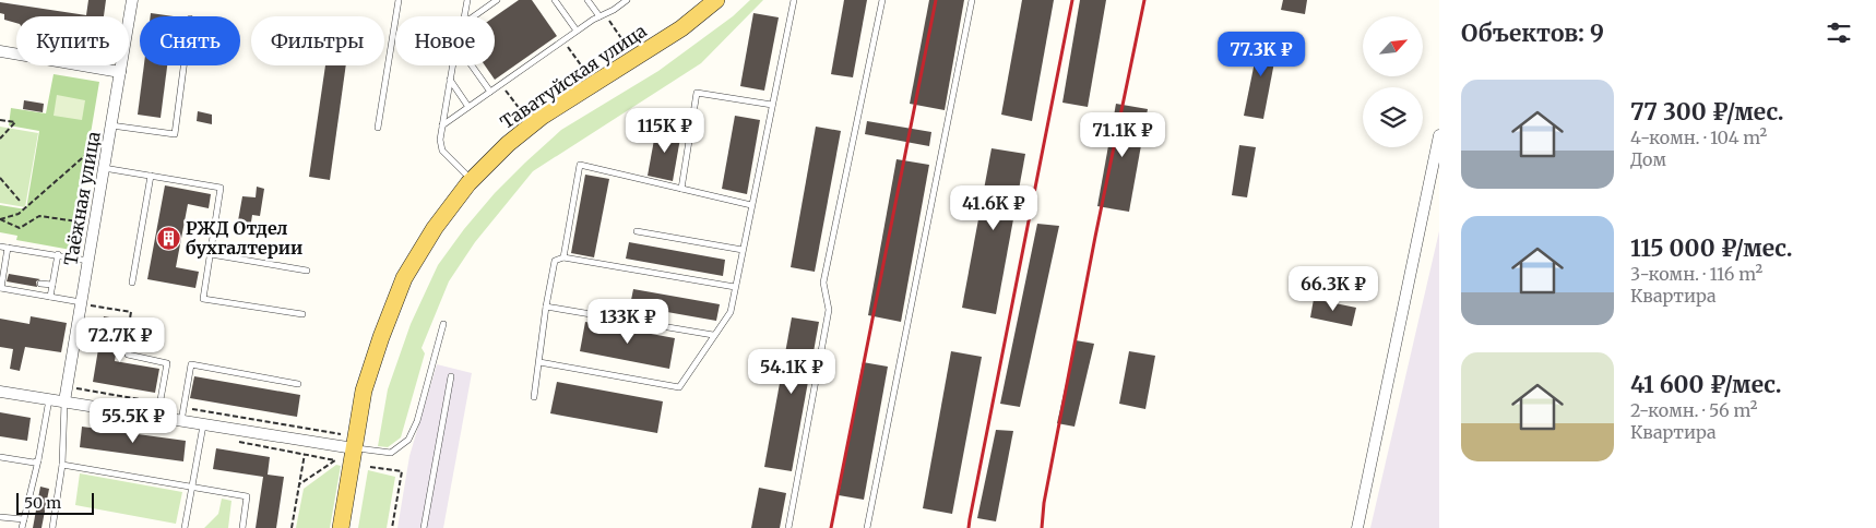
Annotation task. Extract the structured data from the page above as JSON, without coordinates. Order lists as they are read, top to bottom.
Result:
{
  "streets": {
    "main road": ["Таватуйская улица"],
    "street": ["Таёжная улица"]
  },
  "places": {
    "building": ["РЖД Отдел бухгалтерии"]
  },
  "scale_bar": "50 m",
  "north": "top right",
  "page": {
    "heading": "Объектов: 9",
    "chip": [
      "Купить",
      "Снять",
      "Фильтры",
      "Новое"
    ],
    "price": [
      "77.3K ₽",
      "115K ₽",
      "71.1K ₽",
      "41.6K ₽",
      "66.3K ₽",
      "133K ₽",
      "72.7K ₽",
      "54.1K ₽",
      "55.5K ₽"
    ],
    "list": [
      {
        "name": "77 300 ₽/мес.",
        "note": "4-комн. · 104 m² · Дом"
      },
      {
        "name": "115 000 ₽/мес.",
        "note": "3-комн. · 116 m² · Квартира"
      },
      {
        "name": "41 600 ₽/мес.",
        "note": "2-комн. · 56 m² · Квартира"
      }
    ],
    "scale": "50 m"
  }
}
